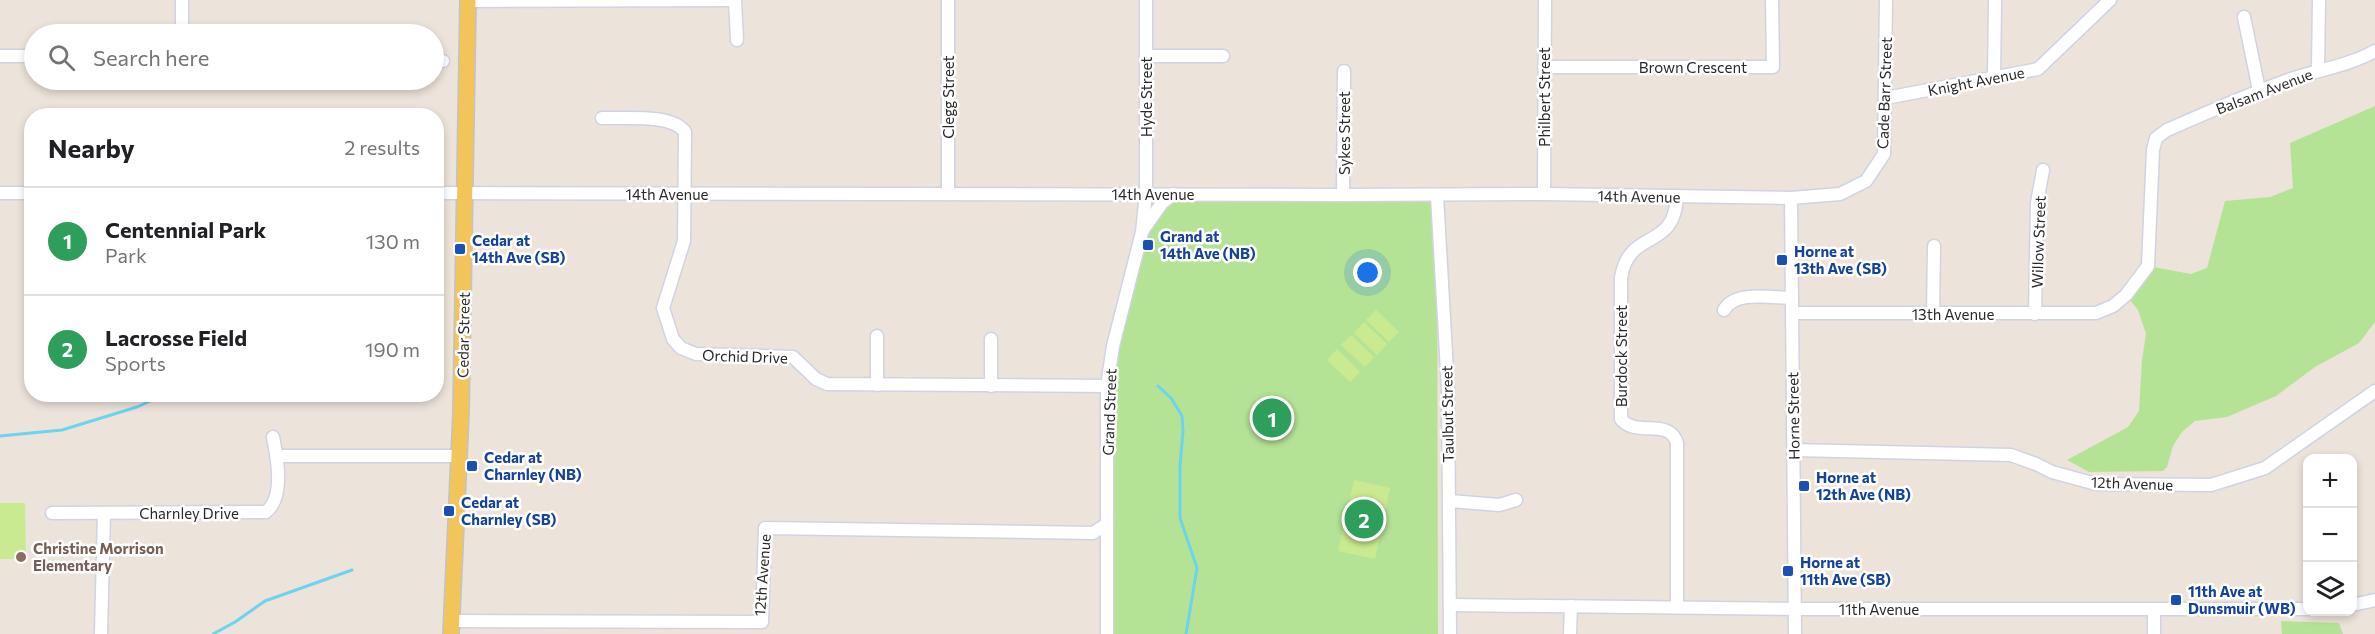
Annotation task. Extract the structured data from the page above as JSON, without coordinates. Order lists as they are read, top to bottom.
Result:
{
  "streets": {
    "main road": ["Cedar Street"],
    "street": [
      "Brown Crescent",
      "Knight Avenue",
      "Balsam Avenue",
      "Cade Barr Street",
      "Clegg Street",
      "Hyde Street",
      "Philbert Street",
      "Sykes Street",
      "14th Avenue",
      "Willow Street",
      "13th Avenue",
      "Orchid Drive",
      "Burdock Street",
      "Grand Street",
      "Taulbut Street",
      "Horne Street",
      "12th Avenue",
      "Charnley Drive",
      "11th Avenue"
    ]
  },
  "crossings": [
    ["Brown Crescent", "Philbert Street"],
    ["Knight Avenue", "Cade Barr Street"],
    ["Balsam Avenue", "13th Avenue"],
    ["Cade Barr Street", "14th Avenue"],
    ["Clegg Street", "14th Avenue"],
    ["Hyde Street", "14th Avenue"],
    ["Hyde Street", "Grand Street"],
    ["Philbert Street", "14th Avenue"],
    ["Sykes Street", "14th Avenue"],
    ["14th Avenue", "Cedar Street"],
    ["14th Avenue", "Orchid Drive"],
    ["14th Avenue", "Burdock Street"],
    ["14th Avenue", "Grand Street"],
    ["14th Avenue", "Taulbut Street"],
    ["14th Avenue", "Horne Street"],
    ["Willow Street", "13th Avenue"],
    ["13th Avenue", "Horne Street"],
    ["Cedar Street", "12th Avenue"],
    ["Orchid Drive", "Grand Street"],
    ["Burdock Street", "11th Avenue"],
    ["Grand Street", "12th Avenue"],
    ["Taulbut Street", "11th Avenue"],
    ["Horne Street", "12th Avenue"],
    ["Horne Street", "11th Avenue"]
  ],
  "places": {
    "transit": [
      "Grand at 14th Ave (NB)",
      "Cedar at 14th Ave (SB)",
      "Horne at 13th Ave (SB)",
      "Cedar at Charnley (NB)",
      "Horne at 12th Ave (NB)",
      "Cedar at Charnley (SB)",
      "Horne at 11th Ave (SB)",
      "11th Ave at Dunsmuir (WB)"
    ],
    "other": ["Christine Morrison Elementary"]
  },
  "page": {
    "search": "Search here",
    "heading": ["Nearby", "2 results"],
    "list": [
      {
        "mark": "1",
        "name": "Centennial Park",
        "note": "Park",
        "value": "130 m"
      },
      {
        "mark": "2",
        "name": "Lacrosse Field",
        "note": "Sports",
        "value": "190 m"
      }
    ],
    "pins": ["1", "2"],
    "map_buttons": ["+", "−"]
  }
}
